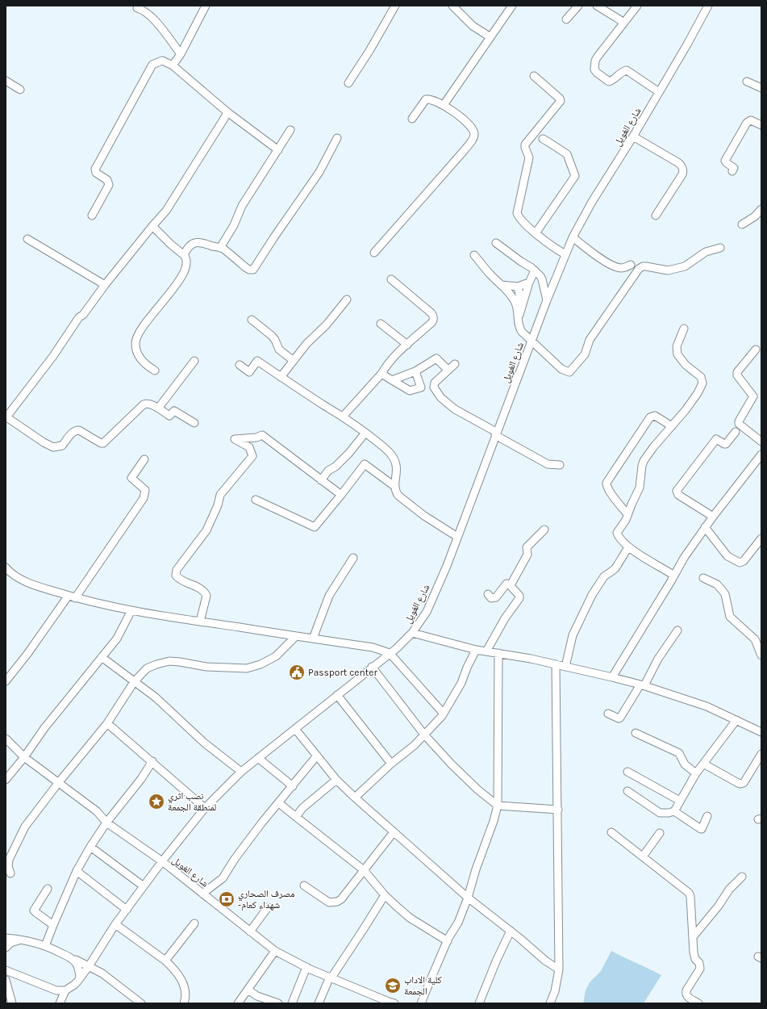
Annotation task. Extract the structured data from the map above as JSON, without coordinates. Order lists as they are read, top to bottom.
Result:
{
  "streets": {
    "street": ["شارع الغويل"]
  },
  "places": {
    "public building": ["Passport center"],
    "place": ["نصب اثري لمنطقة الجمعة"],
    "bank": ["مصرف الصحاري -شهداء كعام"],
    "school or university": ["كلية اﻻداب الجمعة"]
  }
}
